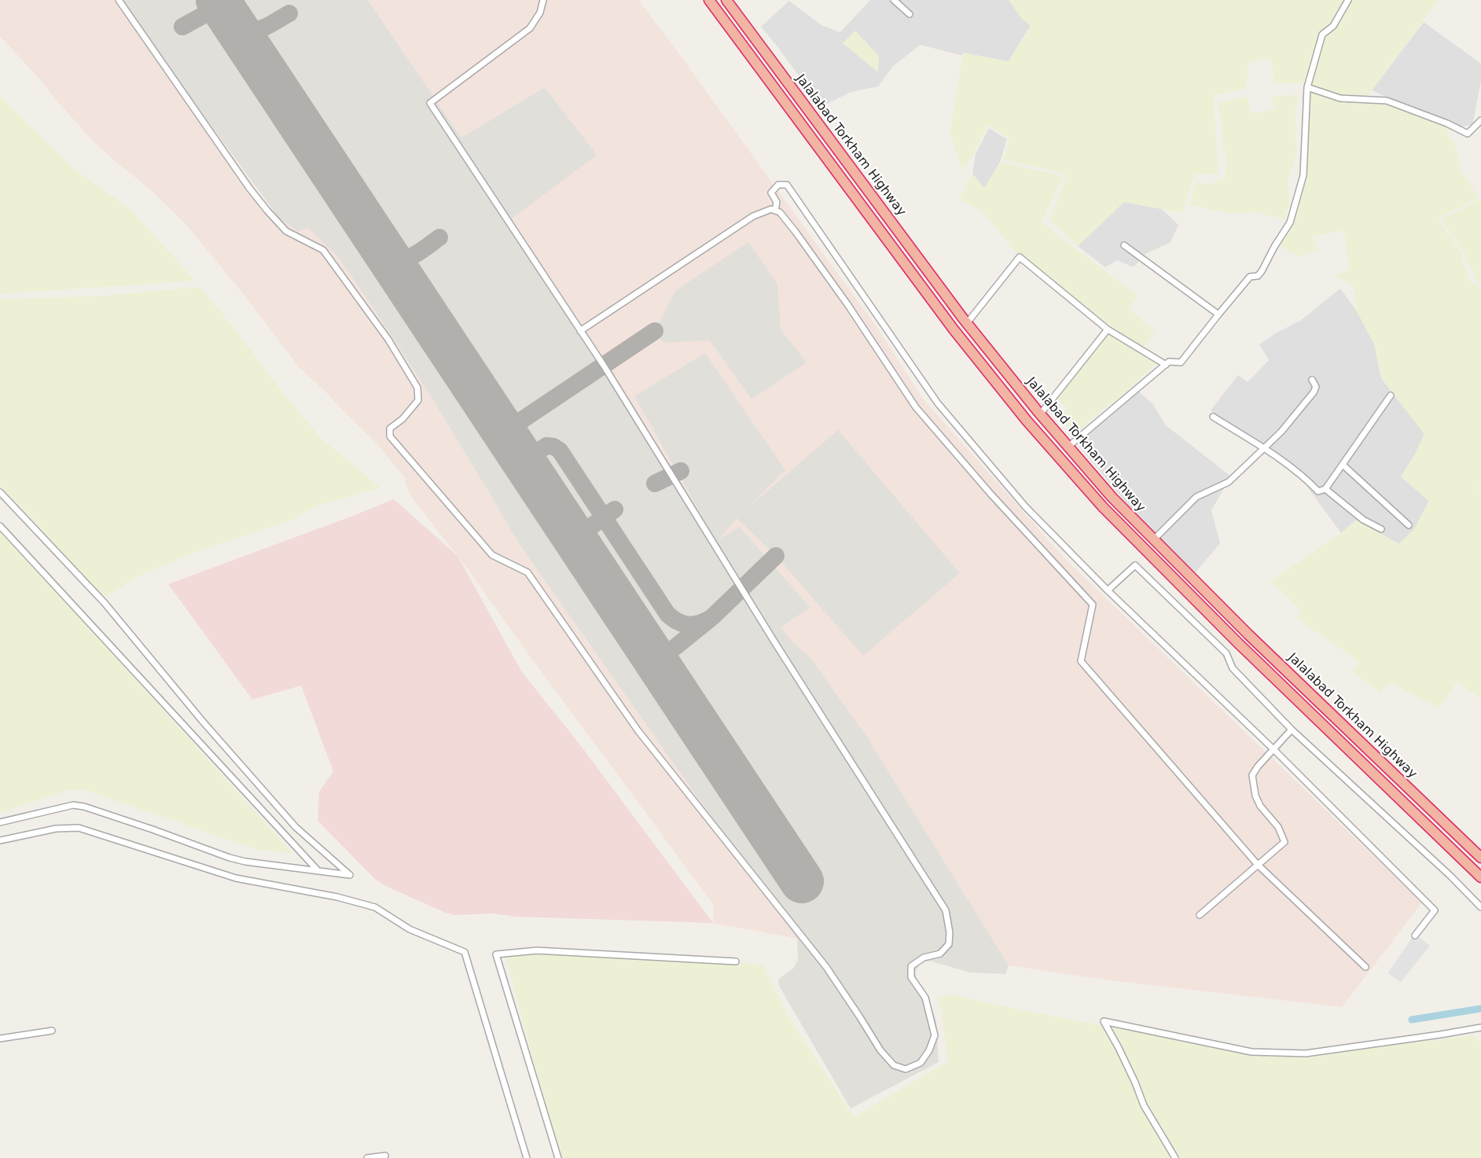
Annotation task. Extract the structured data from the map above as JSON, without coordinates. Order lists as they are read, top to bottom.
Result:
{
  "streets": {
    "highway": ["Jalalabad Torkham Highway"]
  }
}
